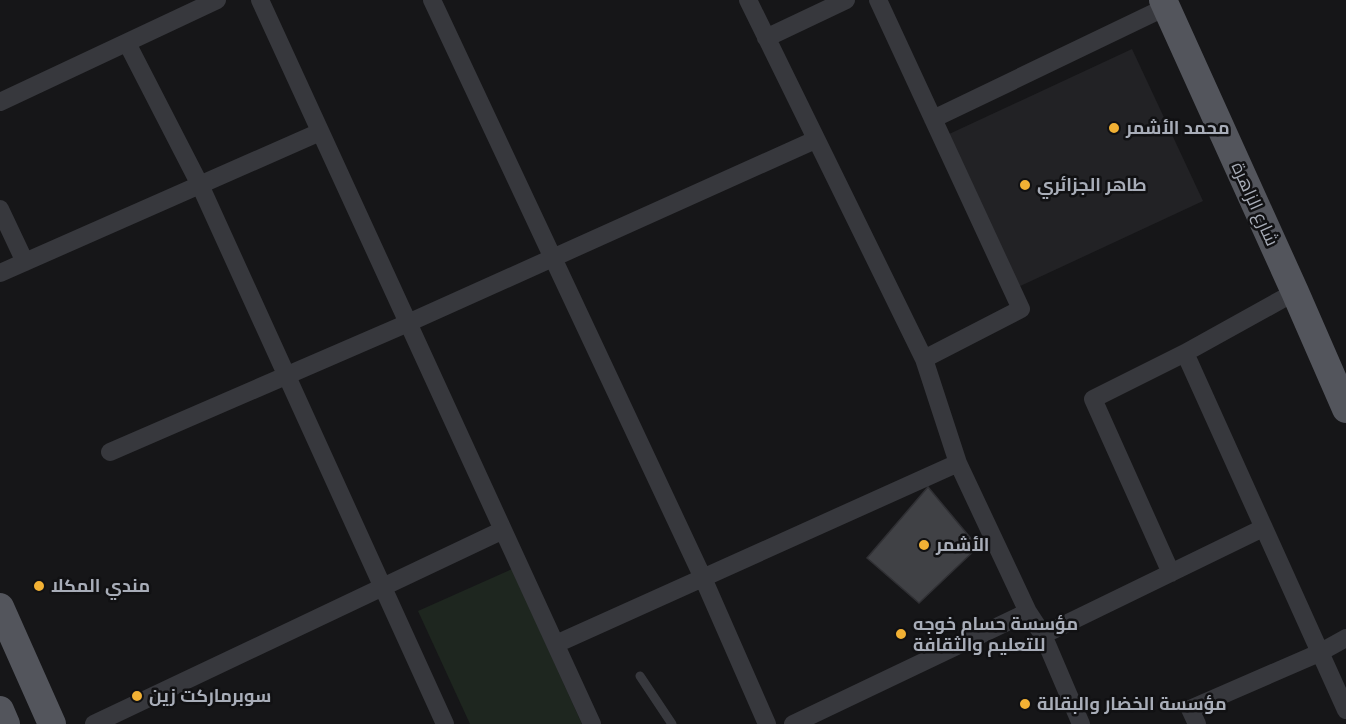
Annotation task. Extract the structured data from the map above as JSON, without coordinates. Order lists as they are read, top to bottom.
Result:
{
  "streets": {
    "main road": ["شارع الزاهرة"]
  },
  "places": [
    "محمد الأشمر",
    "طاهر الجزائري",
    "الأشمر",
    "مندي المكلا",
    "مؤسسة حسام خوجه للتعليم والثقافة",
    "سوبرماركت زين",
    "مؤسسة الخضار والبقالة"
  ]
}
